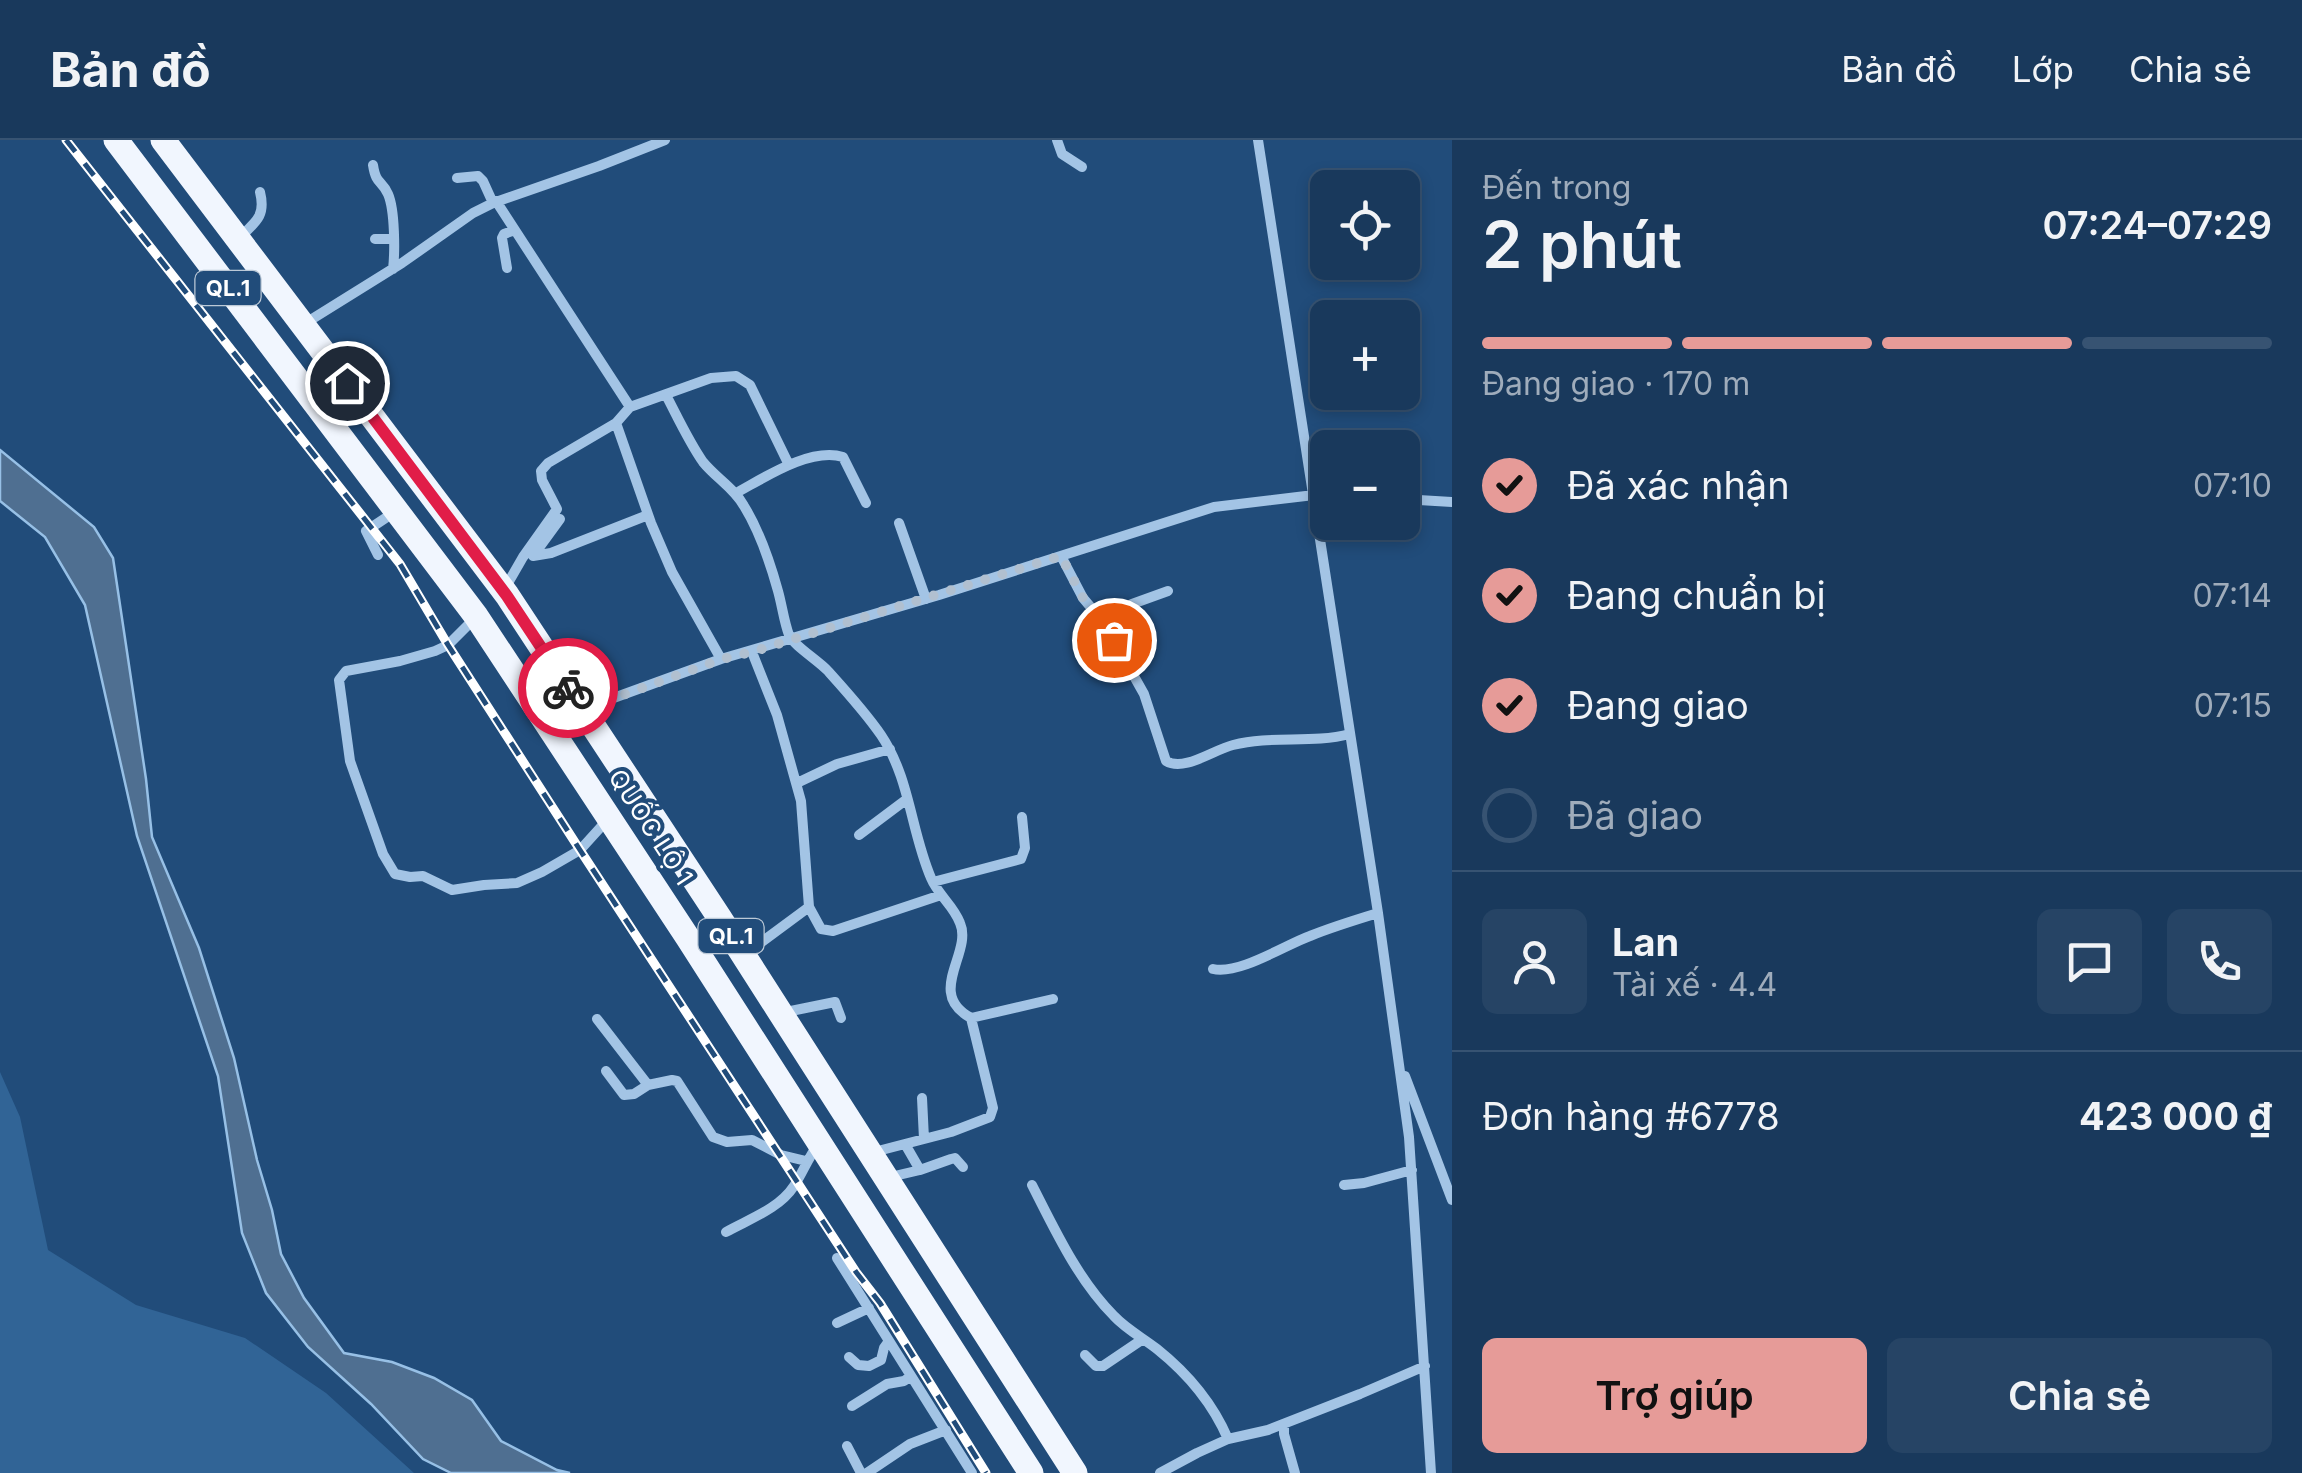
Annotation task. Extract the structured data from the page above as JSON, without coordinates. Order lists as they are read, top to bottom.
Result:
{
  "streets": {
    "highway": ["QL.1", "QUỐC LỘ 1"]
  },
  "page": {
    "header": "Bản đồ",
    "nav": ["Bản đồ", "Lớp", "Chia sẻ"],
    "heading": ["2 phút", "Đến trong", "07:24–07:29"],
    "panel": [
      "Lan",
      "Tài xế · 4.4",
      "Đơn hàng #6778",
      "423 000 ₫"
    ],
    "map_buttons": ["+", "−"],
    "bar": "Đang giao · 170 m",
    "list": [
      ["Đã xác nhận", "07:10"],
      ["Đang chuẩn bị", "07:14"],
      ["Đang giao", "07:15"],
      "Đã giao"
    ],
    "buttons": ["Trợ giúp", "Chia sẻ"]
  }
}
